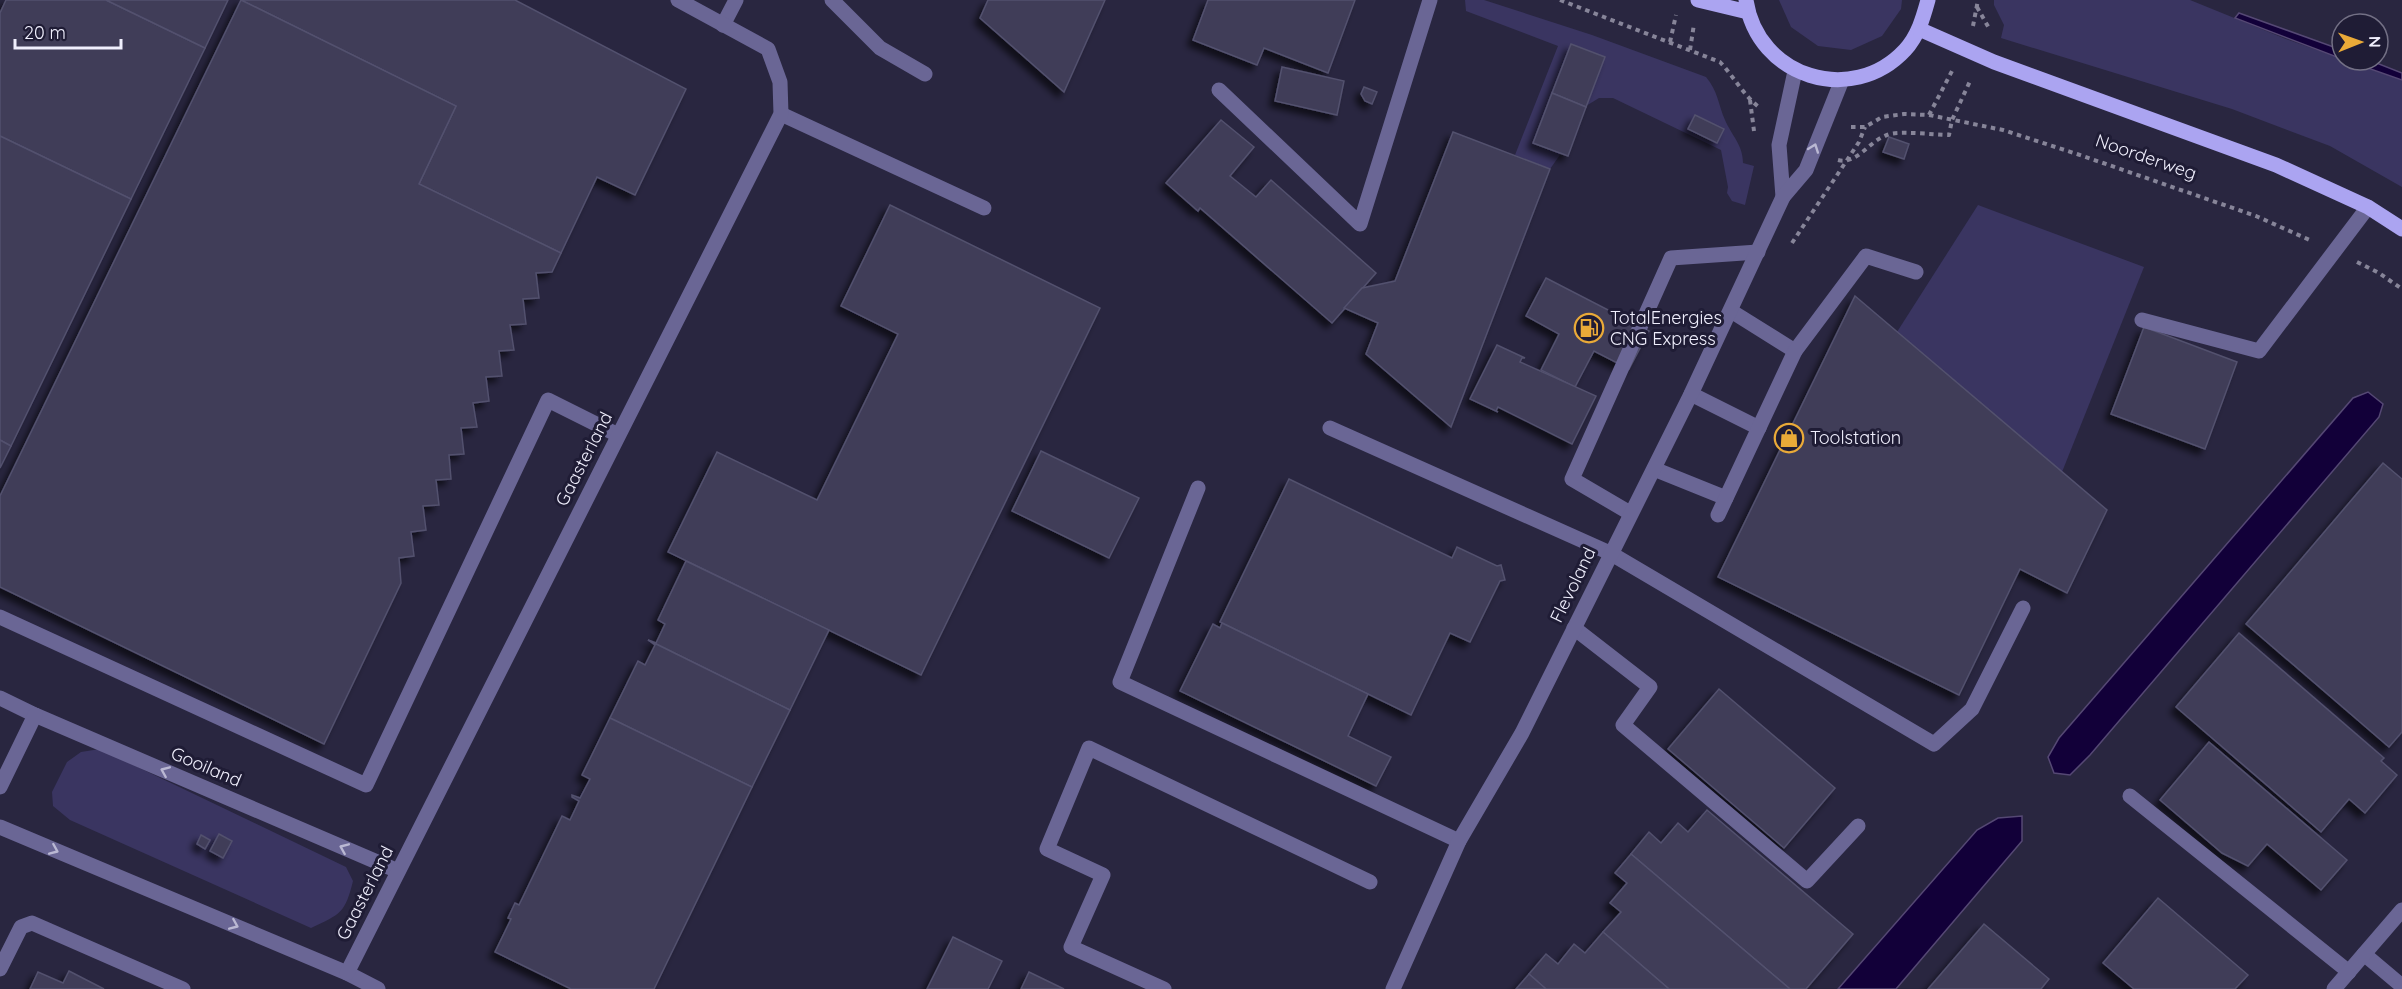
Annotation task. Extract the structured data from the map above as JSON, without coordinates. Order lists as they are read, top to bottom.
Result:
{
  "streets": {
    "main road": ["Noorderweg"],
    "street": ["Gaasterland", "Flevoland", "Gooiland"]
  },
  "crossings": [
    ["Gaasterland", "Gooiland"]
  ],
  "places": {
    "fuel station": ["TotalEnergies CNG Express"],
    "shop": ["Toolstation"]
  },
  "scale_bar": "20 m",
  "north": "right"
}
